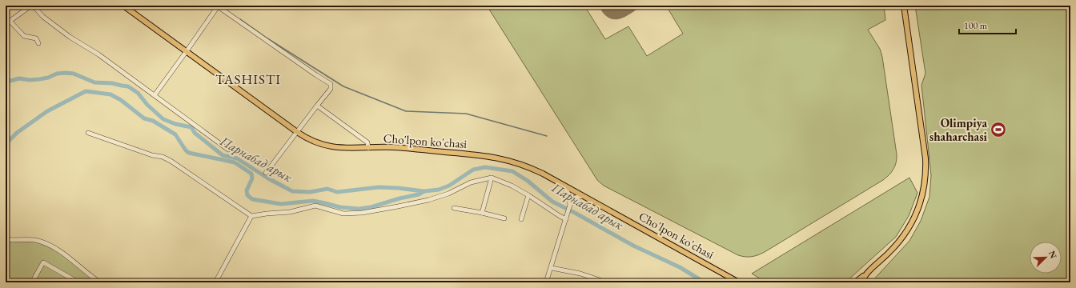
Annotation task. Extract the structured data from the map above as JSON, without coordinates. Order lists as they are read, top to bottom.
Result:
{
  "streets": {
    "main road": ["Cho'lpon ko'chasi"]
  },
  "districts": ["TASHISTI"],
  "water": ["Парнабад арык"],
  "places": {
    "sports": ["Olimpiya shaharchasi"]
  },
  "scale_bar": "100 m",
  "north": "top right"
}
